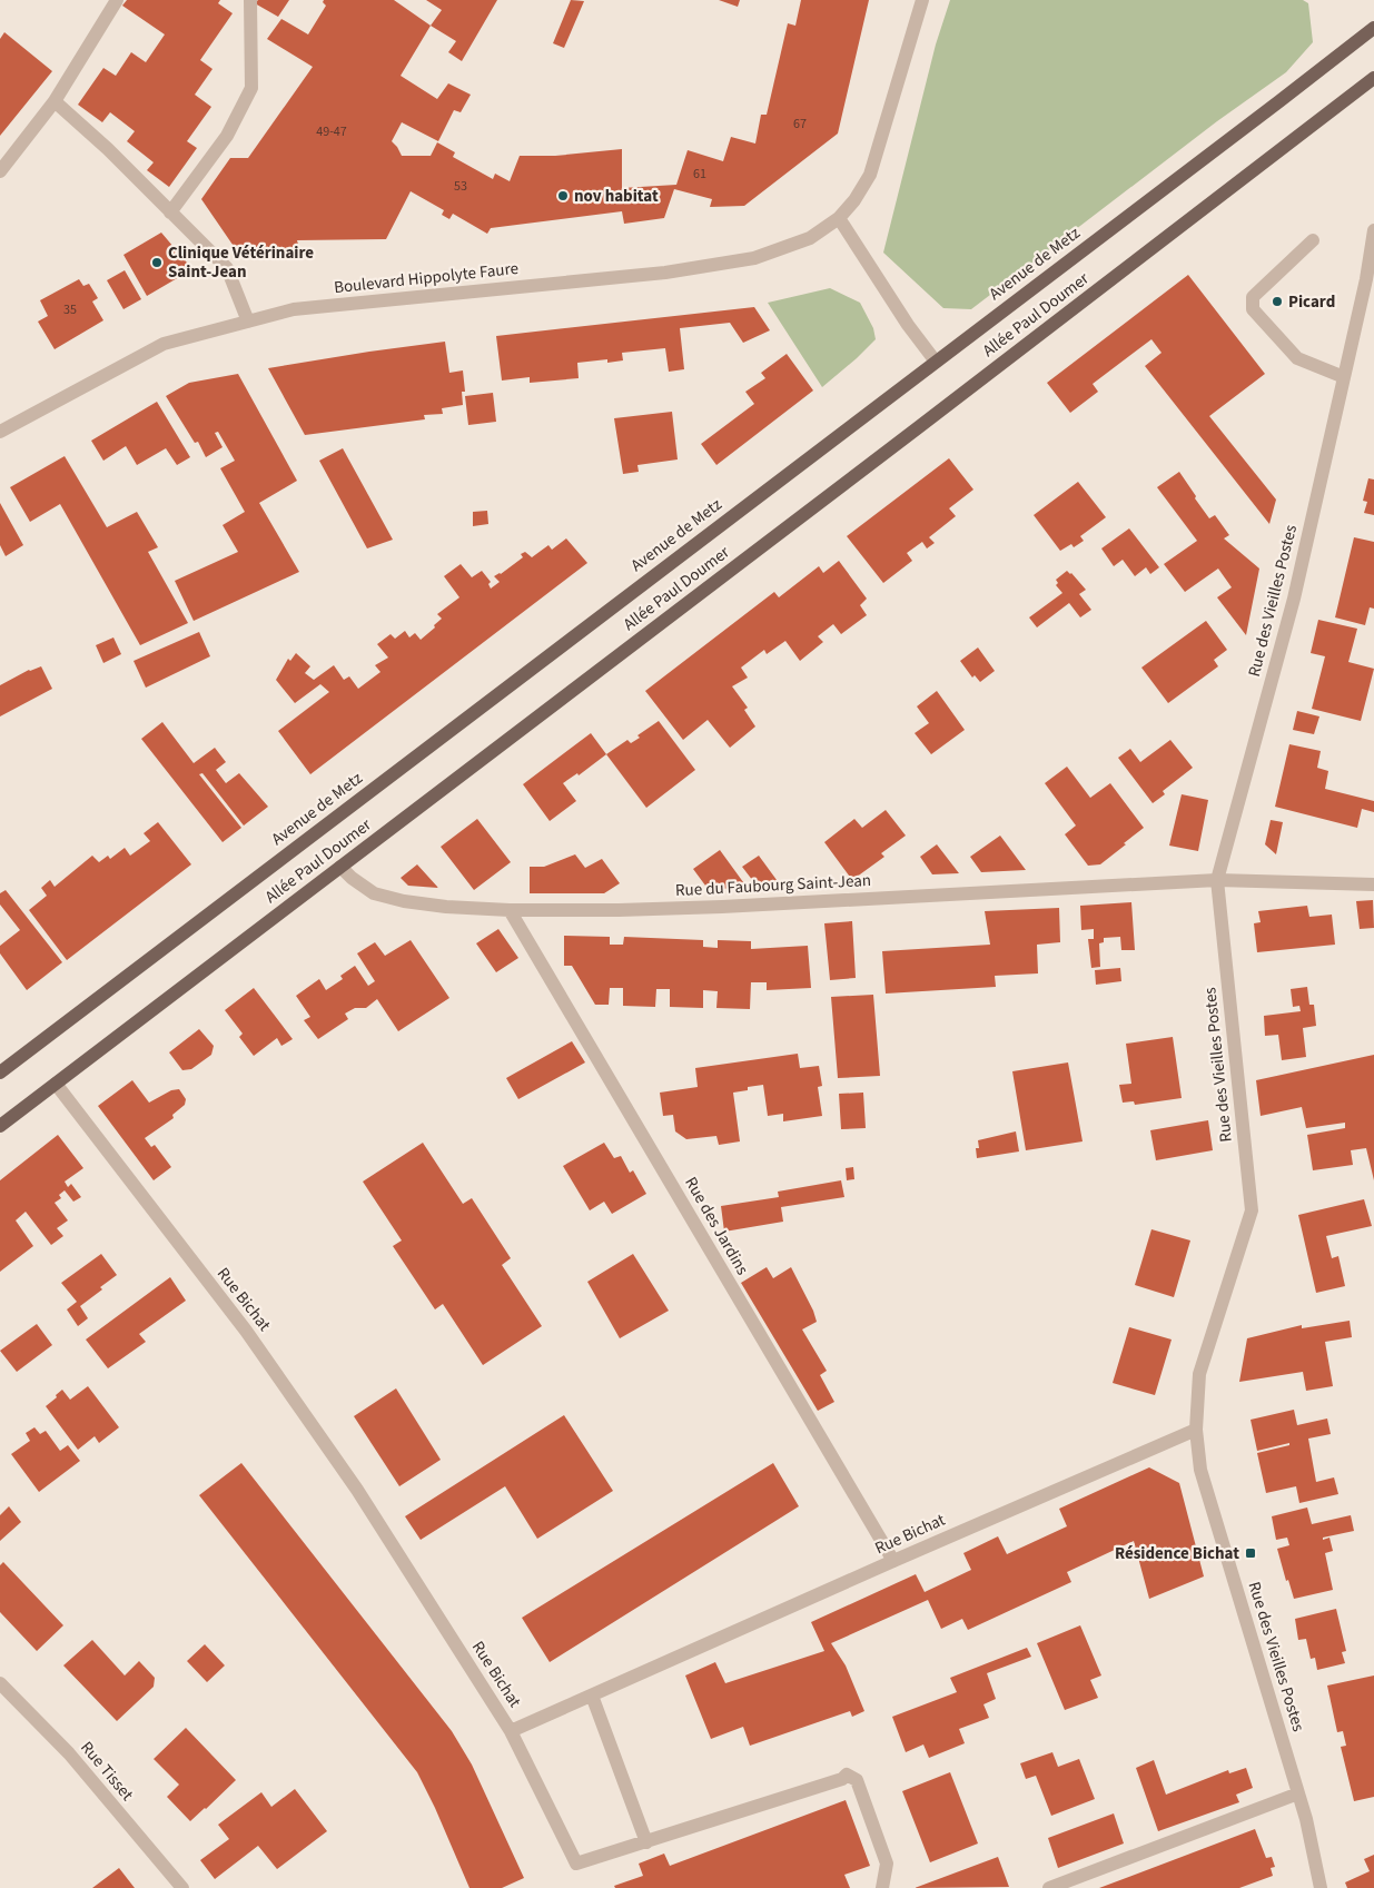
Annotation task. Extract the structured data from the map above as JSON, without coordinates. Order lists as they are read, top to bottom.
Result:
{
  "streets": {
    "main road": ["Avenue de Metz", "Allée Paul Doumer"],
    "street": [
      "Boulevard Hippolyte Faure",
      "Rue des Vieilles Postes",
      "Rue du Faubourg Saint-Jean",
      "Rue des Jardins",
      "Rue Bichat",
      "Rue Tisset"
    ]
  },
  "crossings": [
    ["Allée Paul Doumer", "Rue du Faubourg Saint-Jean"],
    ["Allée Paul Doumer", "Rue Bichat"],
    ["Rue des Vieilles Postes", "Rue du Faubourg Saint-Jean"],
    ["Rue des Vieilles Postes", "Rue Bichat"],
    ["Rue du Faubourg Saint-Jean", "Rue des Jardins"],
    ["Rue des Jardins", "Rue Bichat"]
  ],
  "places": {
    "other": ["nov habitat", "Clinique Vétérinaire Saint-Jean", "Picard"],
    "transit": ["Résidence Bichat"]
  },
  "house_numbers": [
    "67",
    "49-47",
    "61",
    "53",
    "35"
  ]
}
